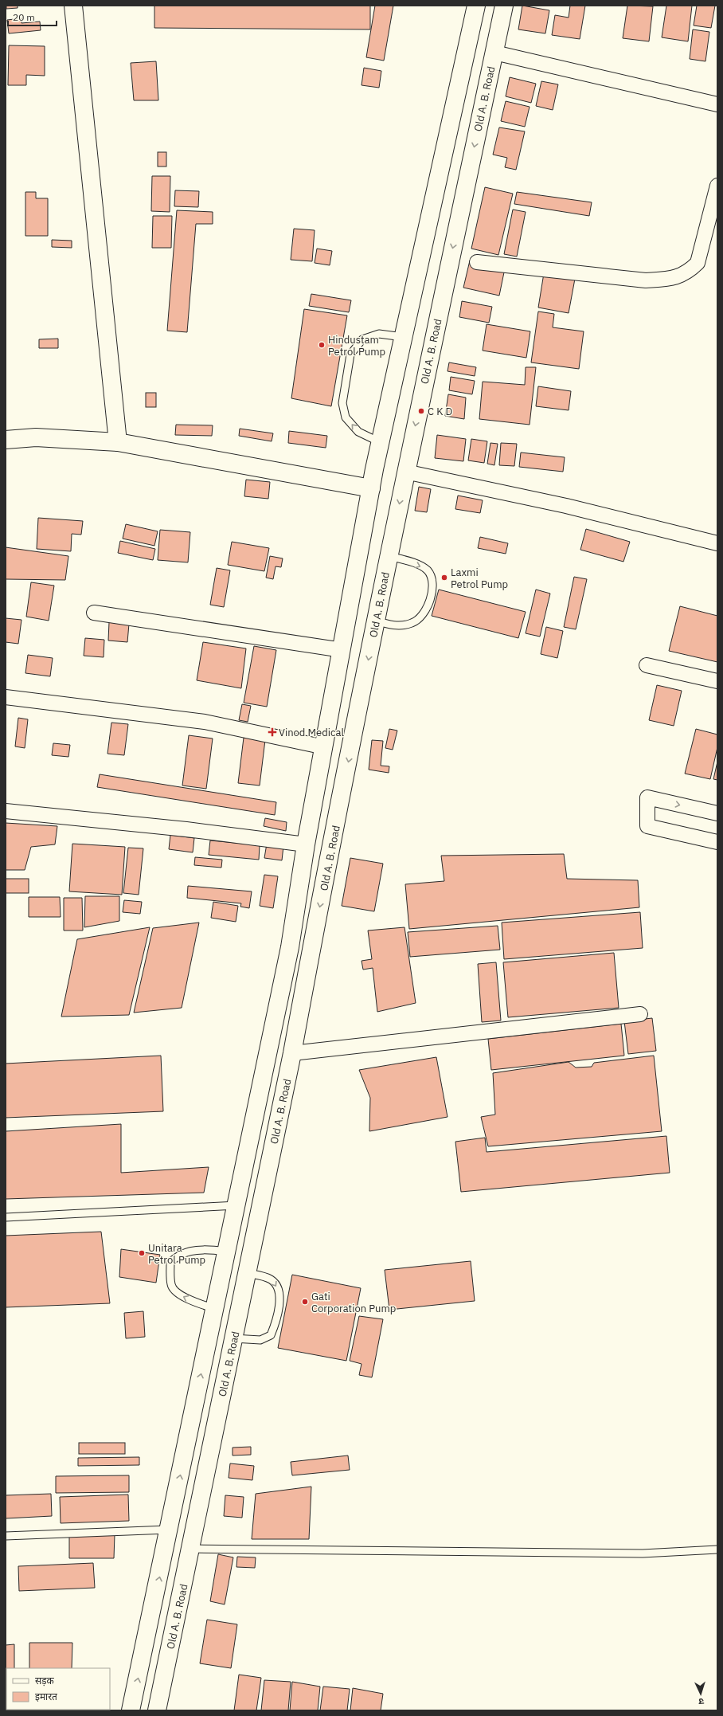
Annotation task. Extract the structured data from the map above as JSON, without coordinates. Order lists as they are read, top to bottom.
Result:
{
  "streets": {
    "main road": ["Old A. B. Road"]
  },
  "places": {
    "other": [
      "Hindustam Petrol Pump",
      "C K D",
      "Laxmi Petrol Pump",
      "Unitara Petrol Pump",
      "Gati Corporation Pump"
    ],
    "health": ["Vinod Medical"]
  },
  "legend": ["सड़क", "इमारत"],
  "scale_bar": "20 m",
  "north": "bottom"
}
